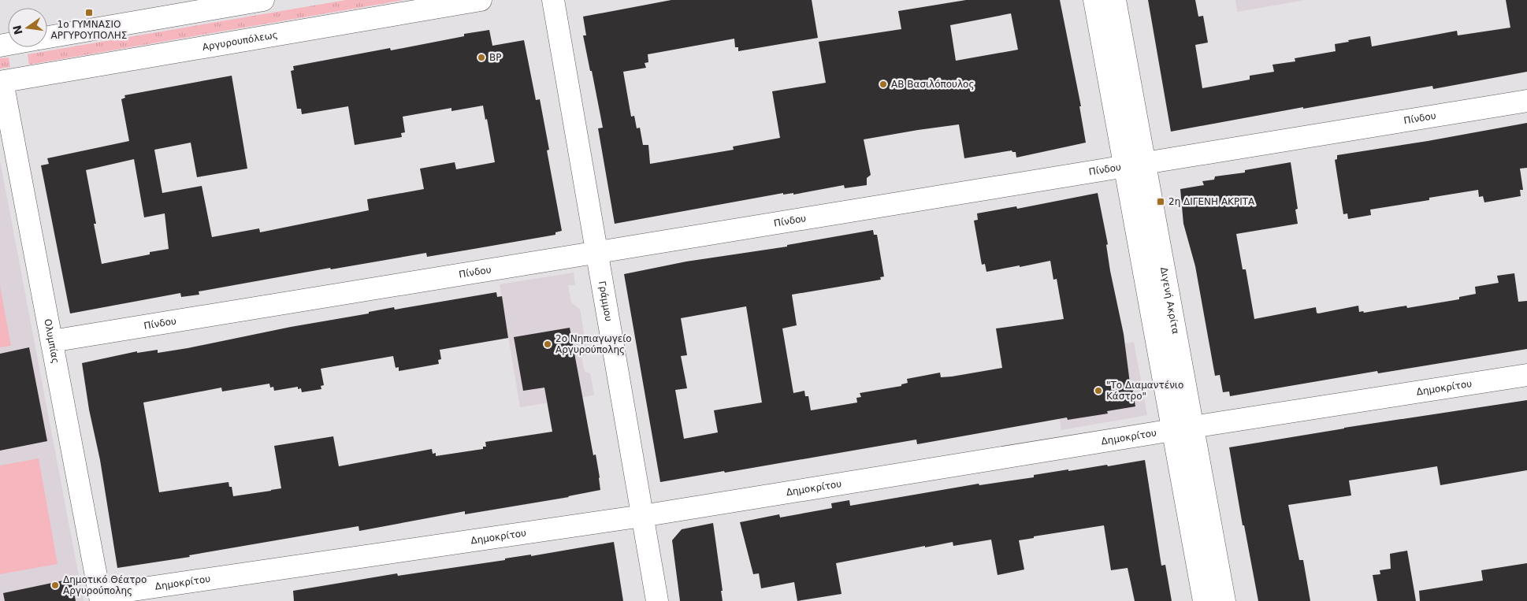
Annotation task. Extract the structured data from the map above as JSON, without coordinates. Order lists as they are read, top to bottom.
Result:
{
  "streets": {
    "street": [
      "Αργυρουπόλεως",
      "Πίνδου",
      "Γράμμου",
      "Διγενή Ακρίτα",
      "Ολυμπίας",
      "Δημοκρίτου"
    ]
  },
  "crossings": [
    ["Αργυρουπόλεως", "Ολυμπίας"],
    ["Πίνδου", "Γράμμου"],
    ["Πίνδου", "Διγενή Ακρίτα"],
    ["Πίνδου", "Ολυμπίας"],
    ["Γράμμου", "Δημοκρίτου"],
    ["Διγενή Ακρίτα", "Δημοκρίτου"],
    ["Ολυμπίας", "Δημοκρίτου"]
  ],
  "places": {
    "transit": ["1ο ΓΥΜΝΑΣΙΟ ΑΡΓΥΡΟΥΠΟΛΗΣ", "2η ΔΙΓΕΝΗ ΑΚΡΙΤΑ"],
    "other": [
      "BP",
      "ΑΒ Βασιλόπουλος",
      "2ο Νηπιαγωγείο Αργυρούπολης",
      "\"Το Διαμαντένιο Κάστρο\"",
      "Δημοτικό Θέατρο Αργυρούπολης"
    ]
  },
  "north": "left"
}
